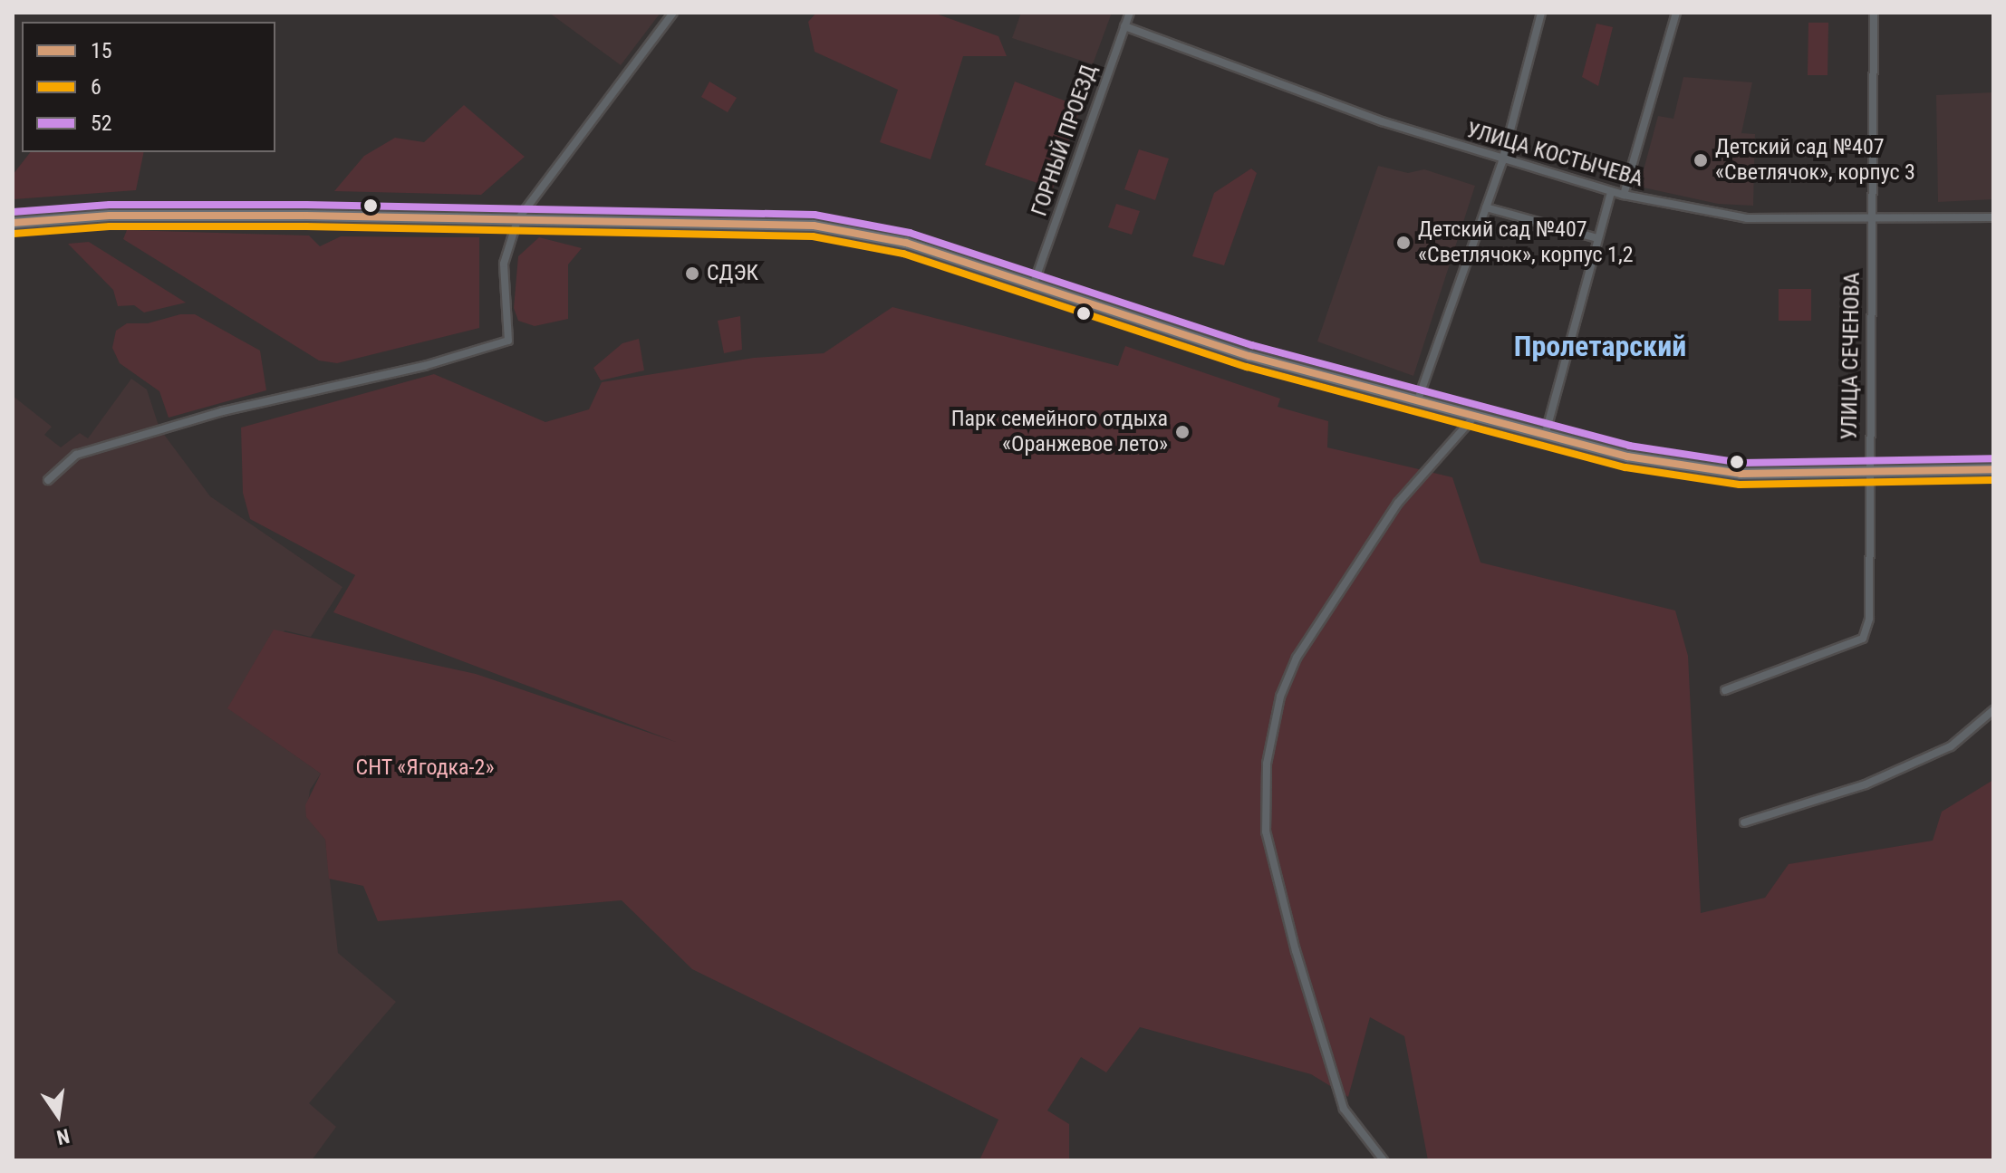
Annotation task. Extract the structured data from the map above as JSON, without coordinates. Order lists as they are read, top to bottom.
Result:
{
  "streets": {
    "street": ["ГОРНЫЙ ПРОЕЗД", "УЛИЦА КОСТЫЧЕВА", "УЛИЦА СЕЧЕНОВА"]
  },
  "crossings": [
    ["ГОРНЫЙ ПРОЕЗД", "УЛИЦА КОСТЫЧЕВА"],
    ["УЛИЦА КОСТЫЧЕВА", "УЛИЦА СЕЧЕНОВА"]
  ],
  "districts": ["Пролетарский"],
  "parks": ["СНТ «Ягодка-2»"],
  "places": [
    "Детский сад №407 «Светлячок», корпус 3",
    "Детский сад №407 «Светлячок», корпус 1,2",
    "СДЭК",
    "Парк семейного отдыха «Оранжевое лето»"
  ],
  "lines": ["transit line 52", "transit line 15", "transit line 6"],
  "legend": ["15", "6", "52"],
  "north": "bottom"
}
